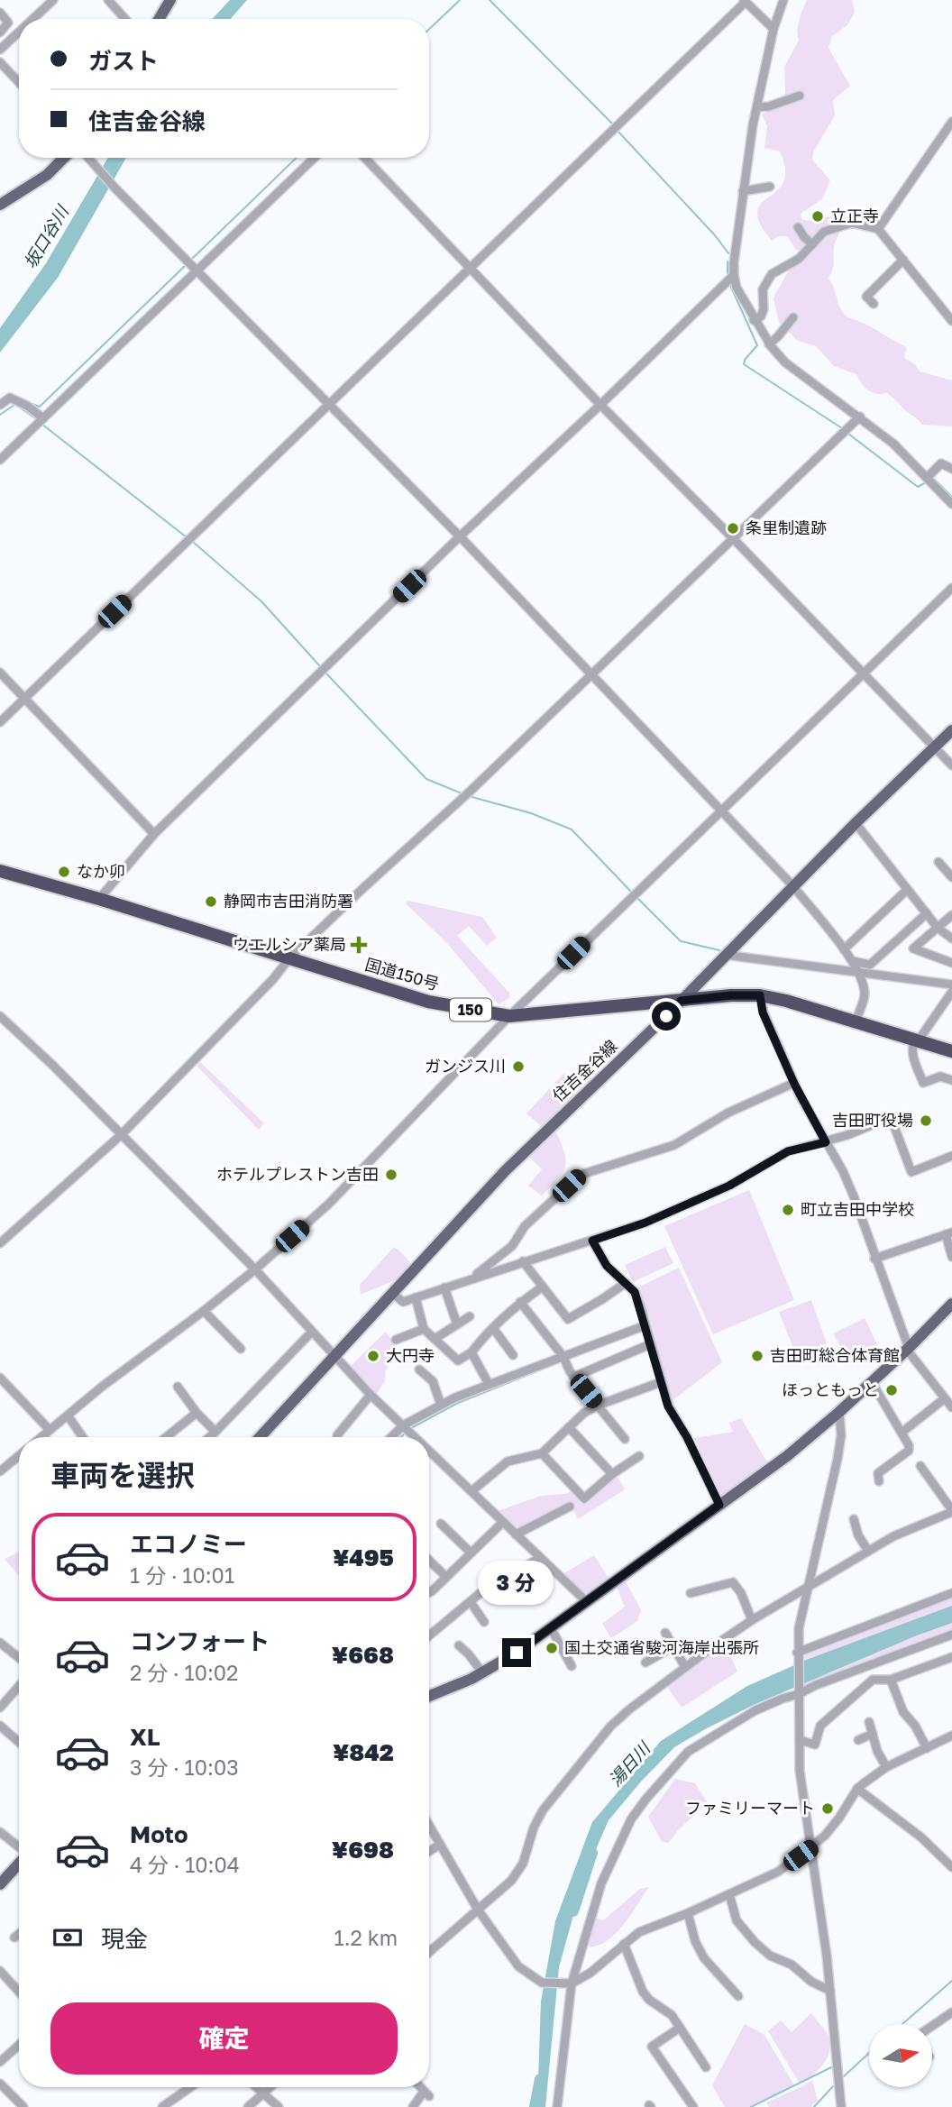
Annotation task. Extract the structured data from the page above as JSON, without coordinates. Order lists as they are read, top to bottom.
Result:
{
  "streets": {
    "highway": ["国道150号", "150"],
    "main road": ["住吉金谷線"]
  },
  "crossings": [
    ["国道150号", "住吉金谷線"]
  ],
  "water": ["坂口谷川", "湯日川"],
  "places": {
    "other": [
      "立正寺",
      "条里制遺跡",
      "なか卯",
      "静岡市吉田消防署",
      "ガンジス川",
      "吉田町役場",
      "ホテルプレストン吉田",
      "町立吉田中学校",
      "大円寺",
      "吉田町総合体育館",
      "ほっともっと",
      "国土交通省駿河海岸出張所",
      "ファミリーマート"
    ],
    "health": ["ウエルシア薬局"]
  },
  "north": "right",
  "page": {
    "banner": ["ガスト", "住吉金谷線"],
    "heading": "車両を選択",
    "list": [
      {
        "name": "エコノミー",
        "note": "1 分 · 10:01",
        "value": "¥495"
      },
      {
        "name": "コンフォート",
        "note": "2 分 · 10:02",
        "value": "¥668"
      },
      {
        "name": "XL",
        "note": "3 分 · 10:03",
        "value": "¥842"
      },
      {
        "name": "Moto",
        "note": "4 分 · 10:04",
        "value": "¥698"
      }
    ],
    "bubble": "3 分",
    "pay": ["現金", "1.2 km"],
    "buttons": "確定"
  }
}
